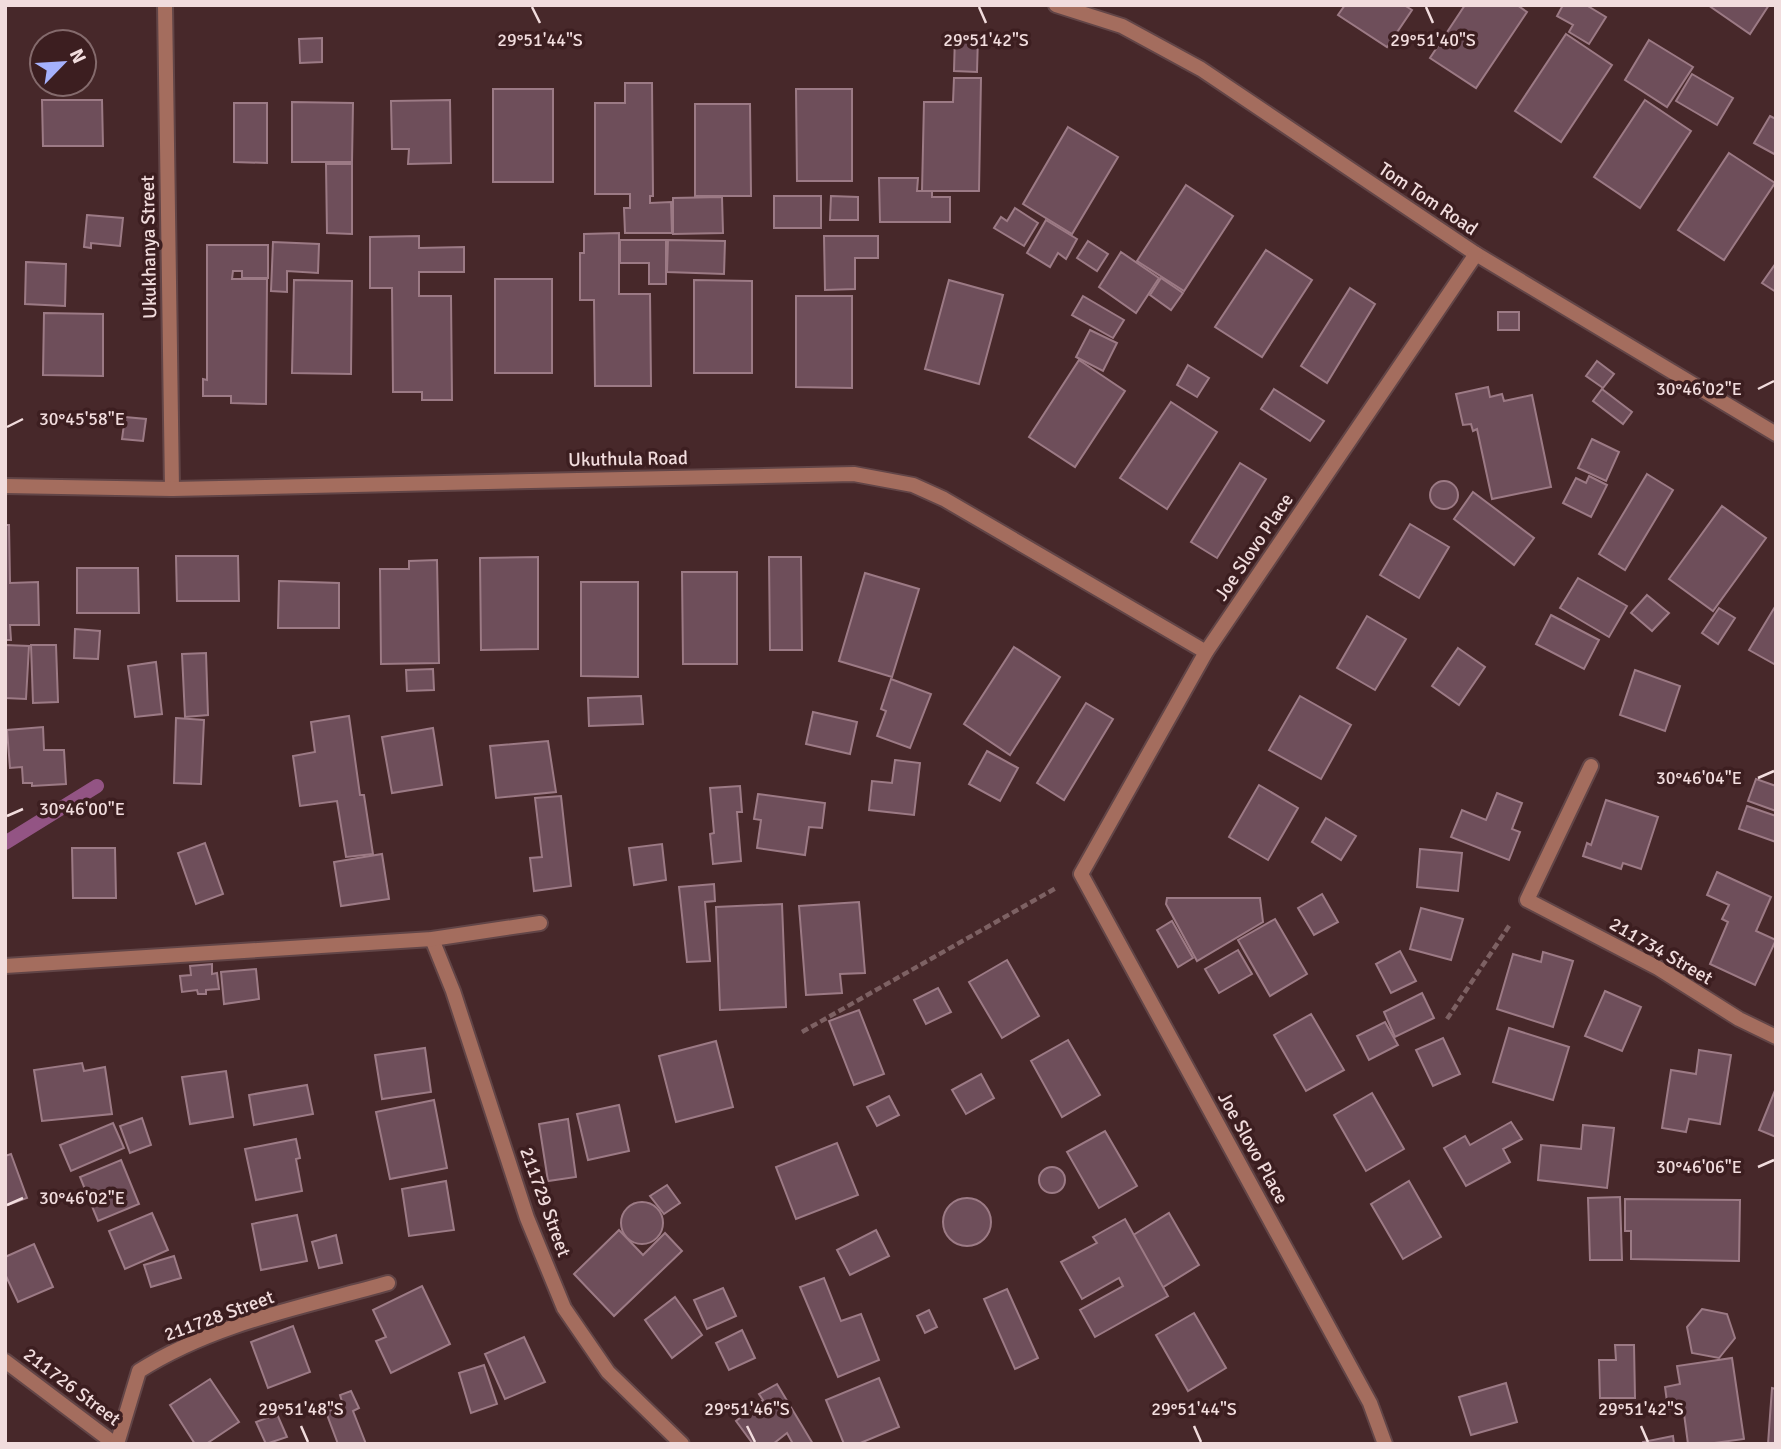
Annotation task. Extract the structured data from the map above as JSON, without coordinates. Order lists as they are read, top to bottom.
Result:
{
  "streets": {
    "street": [
      "Tom Tom Road",
      "Ukukhanya Street",
      "Ukuthula Road",
      "Joe Slovo Place",
      "211734 Street",
      "211729 Street",
      "211728 Street",
      "211726 Street"
    ]
  },
  "crossings": [
    ["Tom Tom Road", "Joe Slovo Place"],
    ["Ukukhanya Street", "Ukuthula Road"],
    ["Ukuthula Road", "Joe Slovo Place"],
    ["211728 Street", "211726 Street"]
  ],
  "north": "top right",
  "coordinates": [
    "29°51'44\"S",
    "29°51'42\"S",
    "29°51'40\"S",
    "30°46'02\"E",
    "30°45'58\"E",
    "30°46'04\"E",
    "30°46'00\"E",
    "30°46'06\"E",
    "29°51'48\"S",
    "29°51'46\"S"
  ]
}
